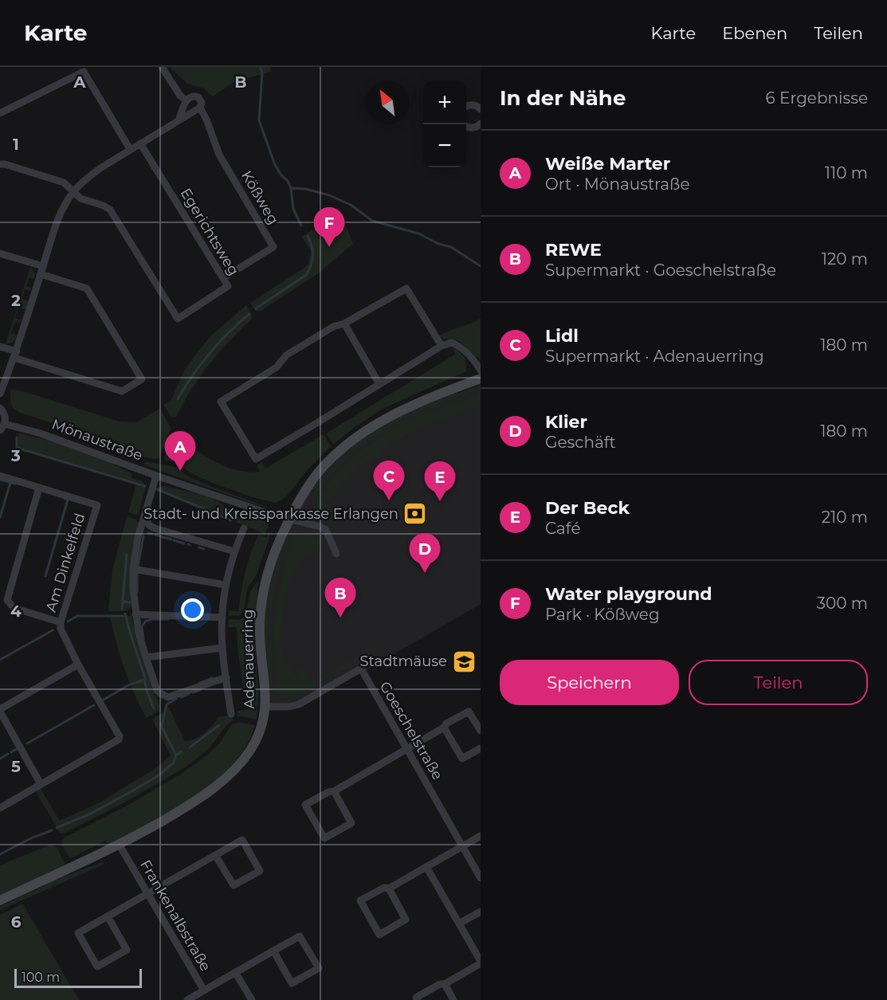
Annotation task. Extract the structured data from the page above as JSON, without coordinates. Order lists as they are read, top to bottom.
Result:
{
  "streets": {
    "main road": ["Adenauerring"],
    "street": [
      "Kößweg",
      "Egerichtsweg",
      "Mönaustraße",
      "Am Dinkelfeld",
      "Goeschelstraße",
      "Frankenalbstraße"
    ]
  },
  "crossings": [
    ["Kößweg", "Egerichtsweg"],
    ["Mönaustraße", "Adenauerring"],
    ["Adenauerring", "Goeschelstraße"],
    ["Adenauerring", "Frankenalbstraße"]
  ],
  "places": {
    "bank": ["Stadt- und Kreissparkasse Erlangen"],
    "school or university": ["Stadtmäuse"]
  },
  "scale_bar": "100 m",
  "north": "top left",
  "page": {
    "header": "Karte",
    "nav": ["Karte", "Ebenen", "Teilen"],
    "heading": ["In der Nähe", "6 Ergebnisse"],
    "map_buttons": ["+", "−"],
    "list": [
      {
        "mark": "A",
        "name": "Weiße Marter",
        "note": "Ort · Mönaustraße",
        "value": "110 m"
      },
      {
        "mark": "B",
        "name": "REWE",
        "note": "Supermarkt · Goeschelstraße",
        "value": "120 m"
      },
      {
        "mark": "C",
        "name": "Lidl",
        "note": "Supermarkt · Adenauerring",
        "value": "180 m"
      },
      {
        "mark": "D",
        "name": "Klier",
        "note": "Geschäft",
        "value": "180 m"
      },
      {
        "mark": "E",
        "name": "Der Beck",
        "note": "Café",
        "value": "210 m"
      },
      {
        "mark": "F",
        "name": "Water playground",
        "note": "Park · Kößweg",
        "value": "300 m"
      }
    ],
    "pins": [
      "F",
      "A",
      "C",
      "E",
      "D",
      "B"
    ],
    "buttons": ["Speichern", "Teilen"],
    "scale": "100 m"
  },
  "grid": {
    "columns": ["A", "B"],
    "rows": [
      "1",
      "2",
      "3",
      "4",
      "5",
      "6"
    ]
  }
}
